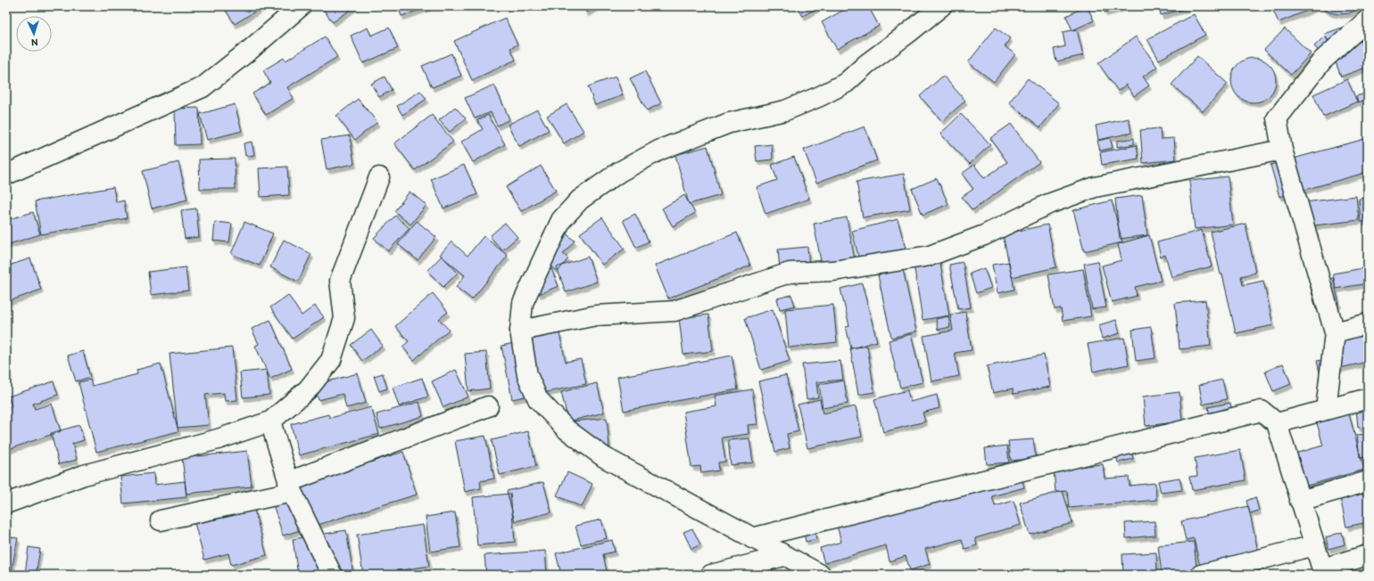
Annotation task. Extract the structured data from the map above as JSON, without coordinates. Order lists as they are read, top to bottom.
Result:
{
  "north": "bottom"
}
